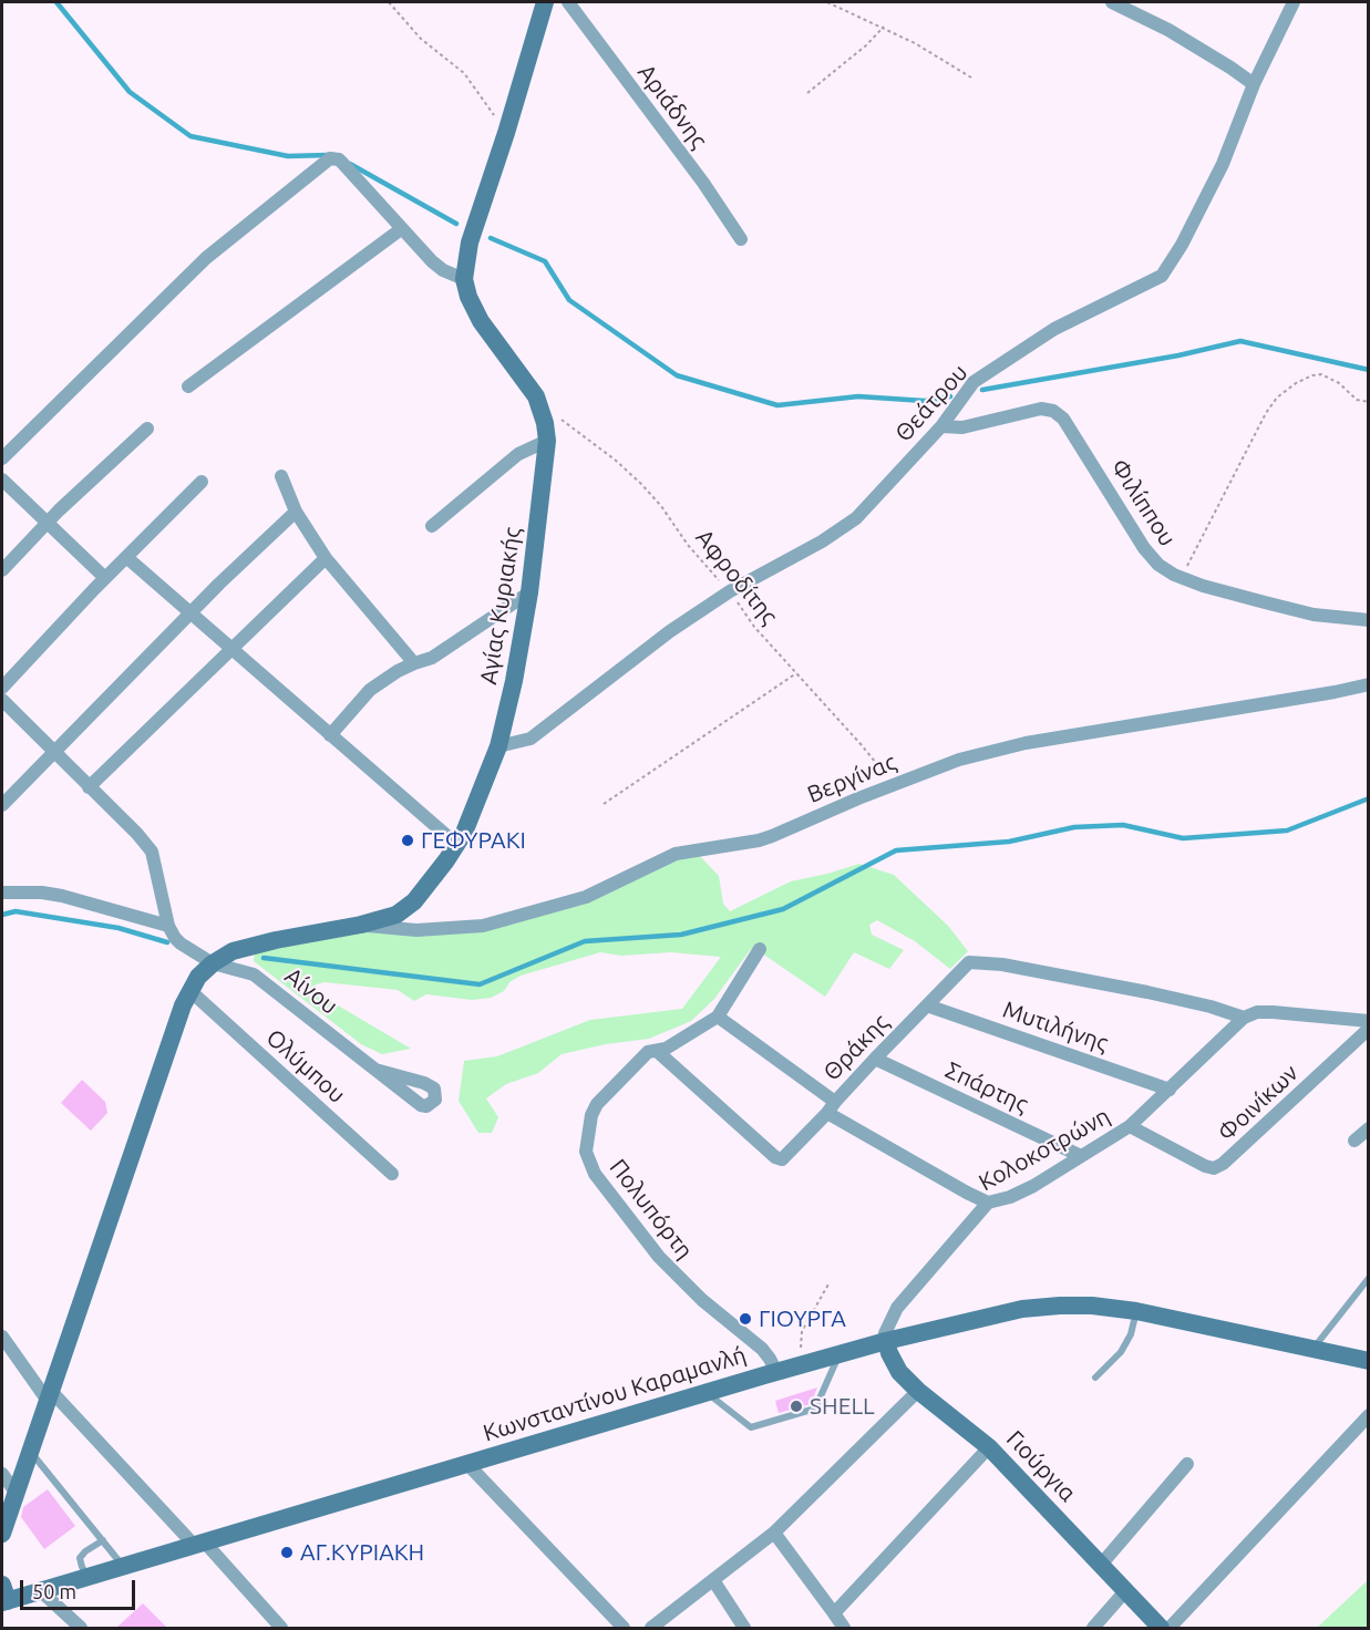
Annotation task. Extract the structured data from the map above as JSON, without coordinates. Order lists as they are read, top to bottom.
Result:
{
  "streets": {
    "street": [
      "Αριάδνης",
      "Θεάτρου",
      "Φιλίππου",
      "Αγίας Κυριακής",
      "Βεργίνας",
      "Αίνου",
      "Μυτιλήνης",
      "Θράκης",
      "Ολύμπου",
      "Σπάρτης",
      "Φοινίκων",
      "Κολοκοτρώνη",
      "Πολυπόρτη",
      "Κωνσταντίνου Καραμανλή",
      "Γιούργια"
    ],
    "path": ["Αφροδίτης"]
  },
  "crossings": [
    ["Θεάτρου", "Φιλίππου"],
    ["Θεάτρου", "Αφροδίτης"],
    ["Θεάτρου", "Αγίας Κυριακής"],
    ["Αφροδίτης", "Αγίας Κυριακής"],
    ["Αφροδίτης", "Βεργίνας"],
    ["Αγίας Κυριακής", "Βεργίνας"],
    ["Αγίας Κυριακής", "Αίνου"],
    ["Αγίας Κυριακής", "Ολύμπου"],
    ["Μυτιλήνης", "Θράκης"],
    ["Μυτιλήνης", "Κολοκοτρώνη"],
    ["Θράκης", "Σπάρτης"],
    ["Θράκης", "Κολοκοτρώνη"],
    ["Θράκης", "Πολυπόρτη"],
    ["Σπάρτης", "Κολοκοτρώνη"],
    ["Φοινίκων", "Κολοκοτρώνη"],
    ["Κολοκοτρώνη", "Κωνσταντίνου Καραμανλή"],
    ["Κολοκοτρώνη", "Γιούργια"],
    ["Πολυπόρτη", "Κωνσταντίνου Καραμανλή"],
    ["Κωνσταντίνου Καραμανλή", "Γιούργια"]
  ],
  "places": [
    "ΓΕΦΥΡΑΚΙ",
    "ΓΙΟΥΡΓΑ",
    "SHELL",
    "ΑΓ.ΚΥΡΙΑΚΗ"
  ],
  "scale_bar": "50 m"
}
